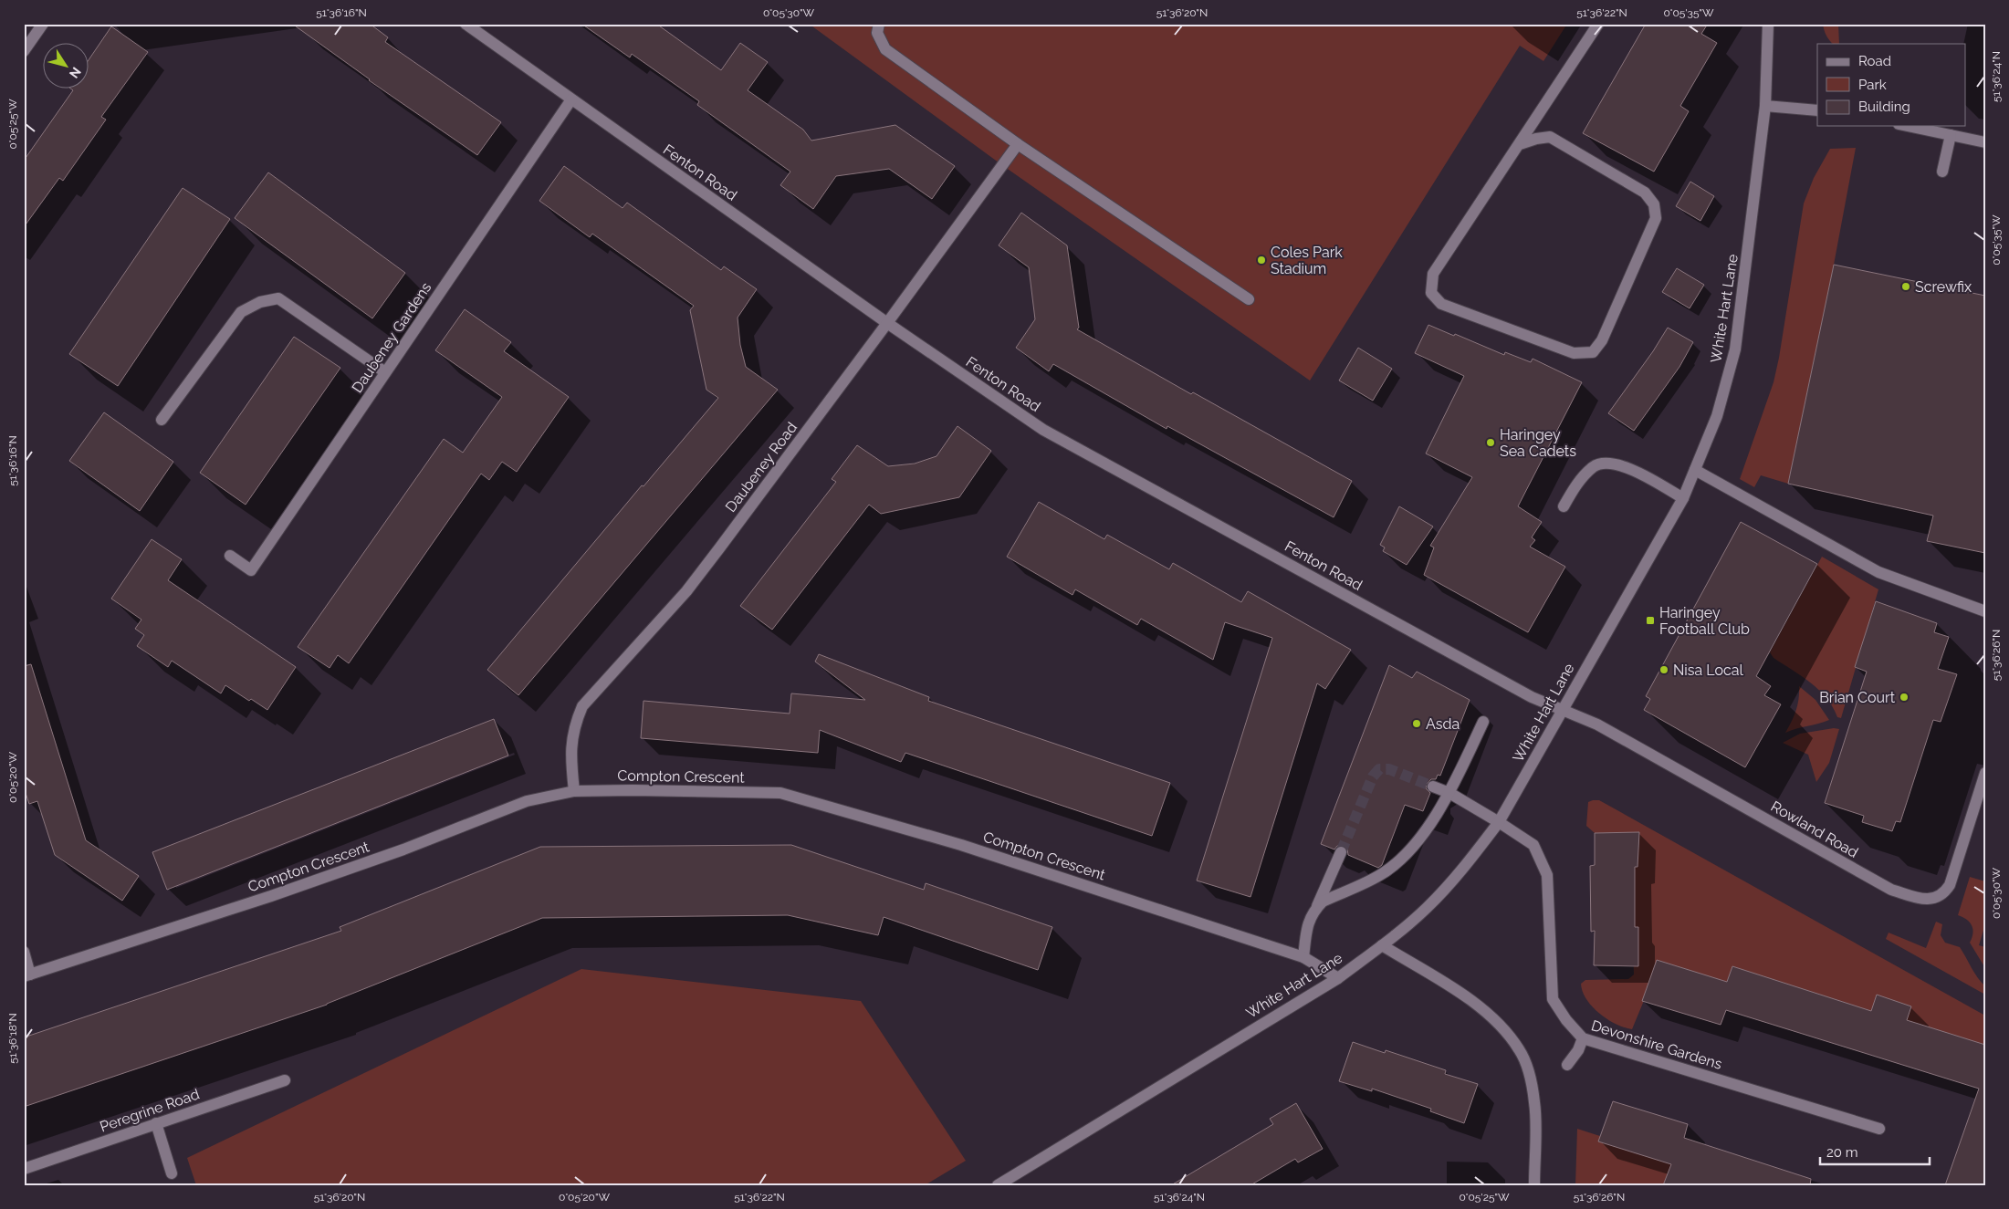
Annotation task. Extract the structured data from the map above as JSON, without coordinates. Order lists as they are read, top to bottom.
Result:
{
  "streets": {
    "street": [
      "Fenton Road",
      "White Hart Lane",
      "Daubeney Gardens",
      "Daubeney Road",
      "Compton Crescent",
      "Rowland Road",
      "Devonshire Gardens",
      "Peregrine Road"
    ]
  },
  "crossings": [
    ["Fenton Road", "White Hart Lane"],
    ["Fenton Road", "Daubeney Gardens"],
    ["Fenton Road", "Daubeney Road"],
    ["Fenton Road", "Rowland Road"],
    ["White Hart Lane", "Compton Crescent"],
    ["White Hart Lane", "Rowland Road"],
    ["White Hart Lane", "Devonshire Gardens"],
    ["Daubeney Road", "Compton Crescent"]
  ],
  "places": {
    "other": [
      "Coles Park Stadium",
      "Screwfix",
      "Haringey Sea Cadets",
      "Nisa Local",
      "Brian Court",
      "Asda"
    ],
    "transit": ["Haringey Football Club"]
  },
  "legend": ["Road", "Park", "Building"],
  "scale_bar": "20 m",
  "north": "bottom right",
  "coordinates": [
    "51°36'16\"N",
    "0°05'30\"W",
    "51°36'20\"N",
    "51°36'22\"N",
    "0°05'35\"W",
    "51°36'24\"N",
    "0°05'25\"W",
    "51°36'26\"N",
    "0°05'20\"W",
    "51°36'18\"N"
  ]
}
